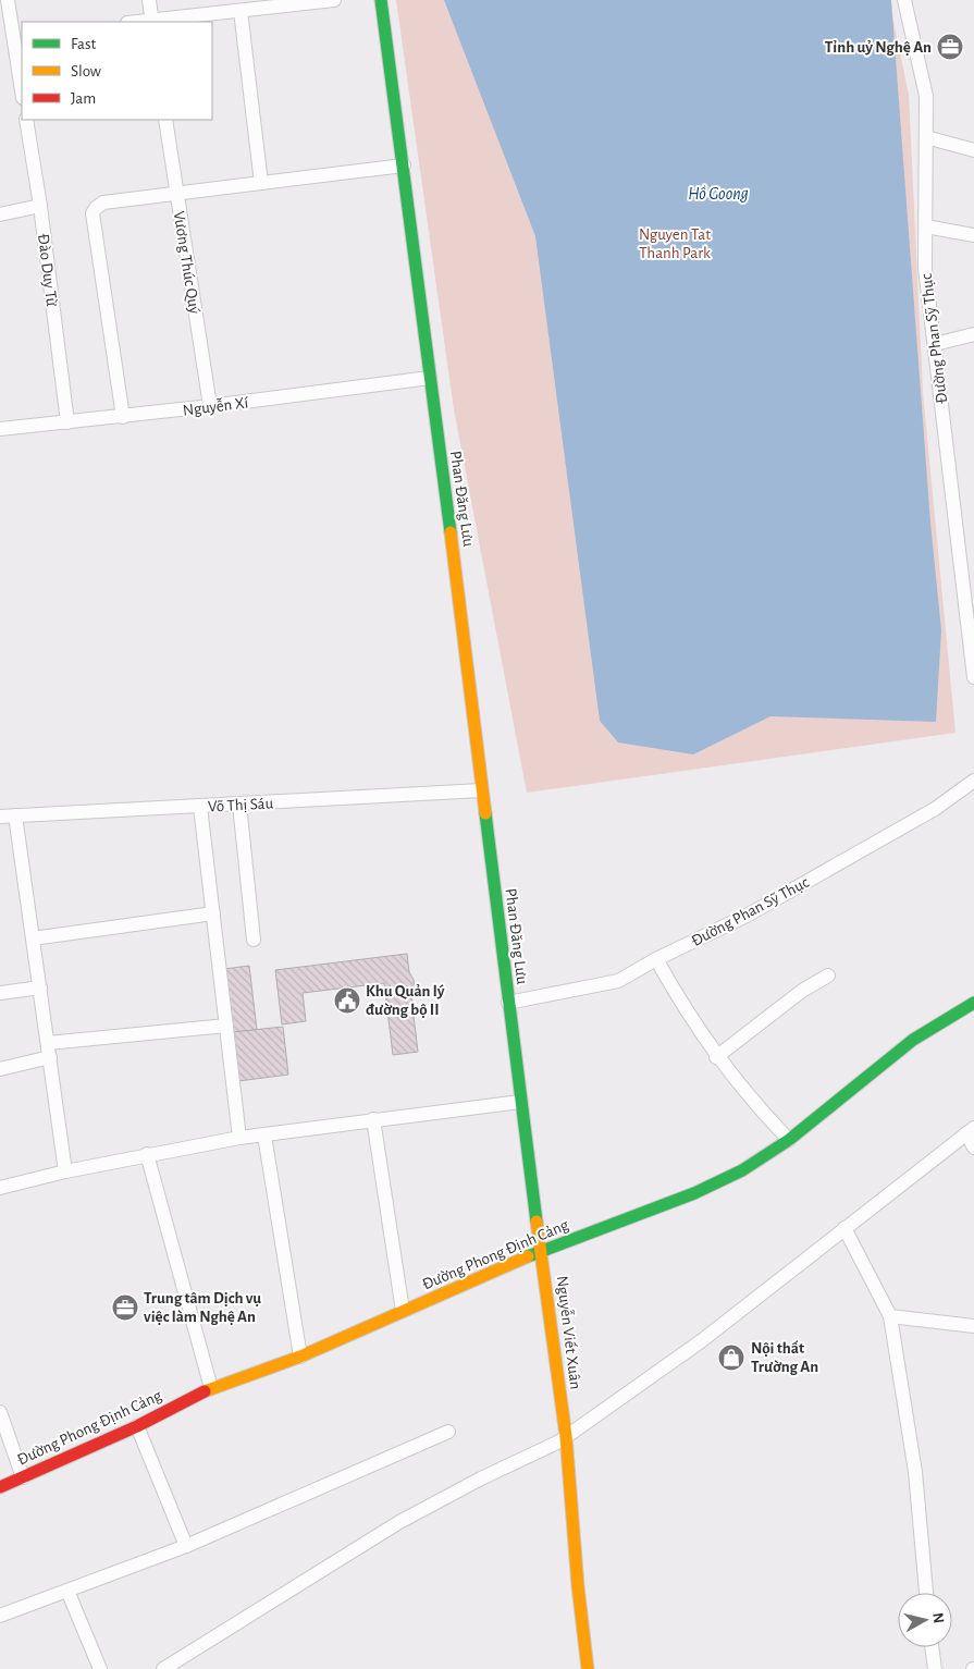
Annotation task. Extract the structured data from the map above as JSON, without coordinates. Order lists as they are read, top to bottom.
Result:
{
  "streets": {
    "street": [
      "Vương Thúc Quý",
      "Đào Duy Từ",
      "Đường Phan Sỹ Thục",
      "Nguyễn Xí",
      "Phan Đăng Lưu",
      "Võ Thị Sáu",
      "Đường Phong Định Cảng",
      "Nguyễn Viết Xuân"
    ]
  },
  "crossings": [
    ["Vương Thúc Quý", "Nguyễn Xí"],
    ["Đào Duy Từ", "Nguyễn Xí"],
    ["Đường Phan Sỹ Thục", "Phan Đăng Lưu"],
    ["Đường Phan Sỹ Thục", "Nguyễn Viết Xuân"],
    ["Nguyễn Xí", "Phan Đăng Lưu"],
    ["Phan Đăng Lưu", "Võ Thị Sáu"],
    ["Phan Đăng Lưu", "Nguyễn Viết Xuân"],
    ["Đường Phong Định Cảng", "Nguyễn Viết Xuân"]
  ],
  "water": ["Hồ Goong"],
  "parks": ["Nguyen Tat Thanh Park"],
  "places": {
    "office": ["Tỉnh uỷ Nghệ An", "Trung tâm Dịch vụ việc làm Nghệ An"],
    "public building": ["Khu Quản lý đường bộ II"],
    "shop": ["Nội thất Trường An"]
  },
  "legend": ["Fast", "Slow", "Jam"],
  "north": "right"
}
